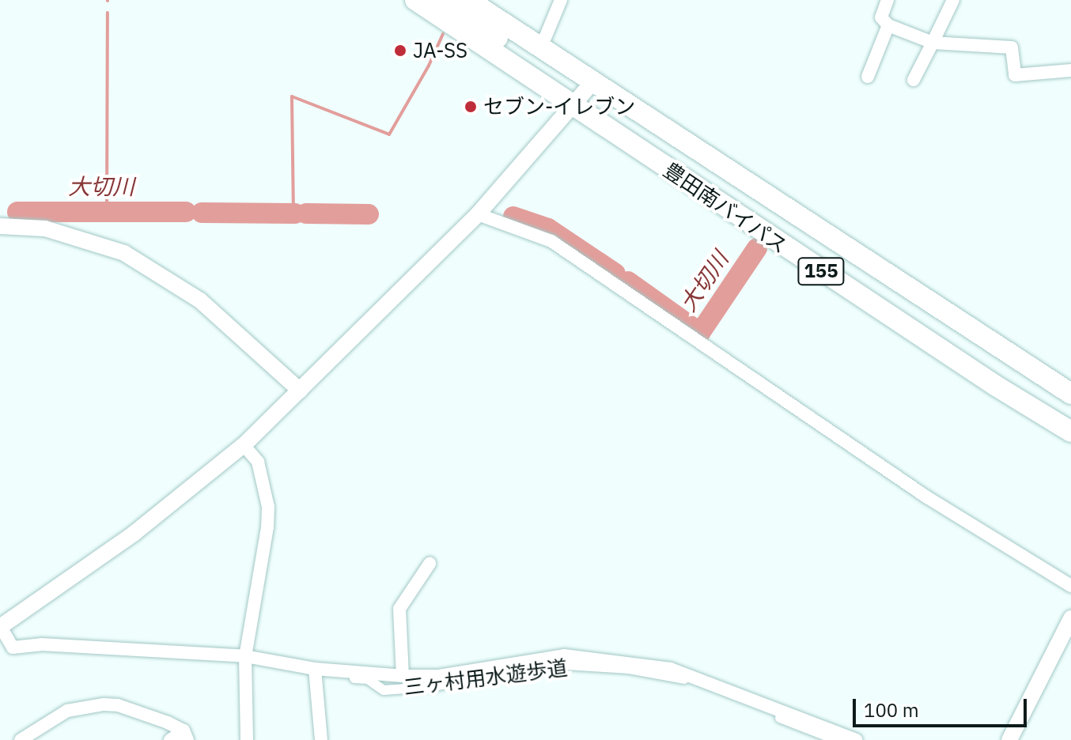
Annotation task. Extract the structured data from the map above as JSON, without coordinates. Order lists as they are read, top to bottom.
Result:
{
  "streets": {
    "highway": ["豊田南バイパス", "155"],
    "street": ["三ヶ村用水遊歩道"]
  },
  "crossings": [
    ["豊田南バイパス", "155"]
  ],
  "water": ["大切川"],
  "places": ["JA-SS", "セブン-イレブン"],
  "scale_bar": "100 m"
}
